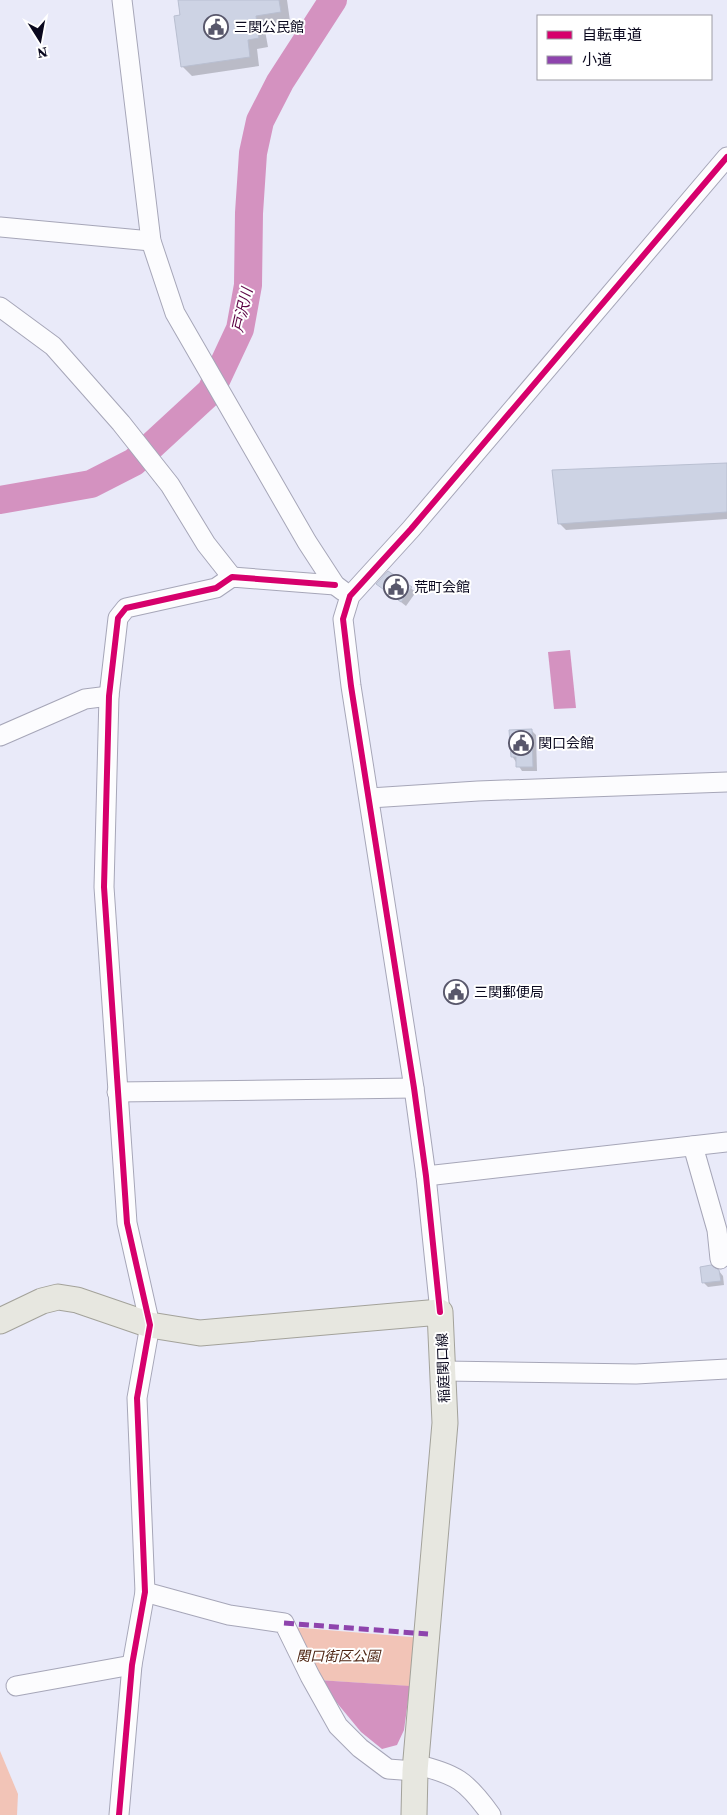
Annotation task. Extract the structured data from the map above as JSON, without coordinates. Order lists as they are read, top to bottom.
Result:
{
  "streets": {
    "main road": ["稲庭関口線"]
  },
  "water": ["戸沢川"],
  "parks": ["関口街区公園"],
  "places": {
    "public building": [
      "三関公民館",
      "荒町会館",
      "関口会館",
      "三関郵便局"
    ]
  },
  "legend": ["自転車道", "小道"],
  "north": "bottom"
}
